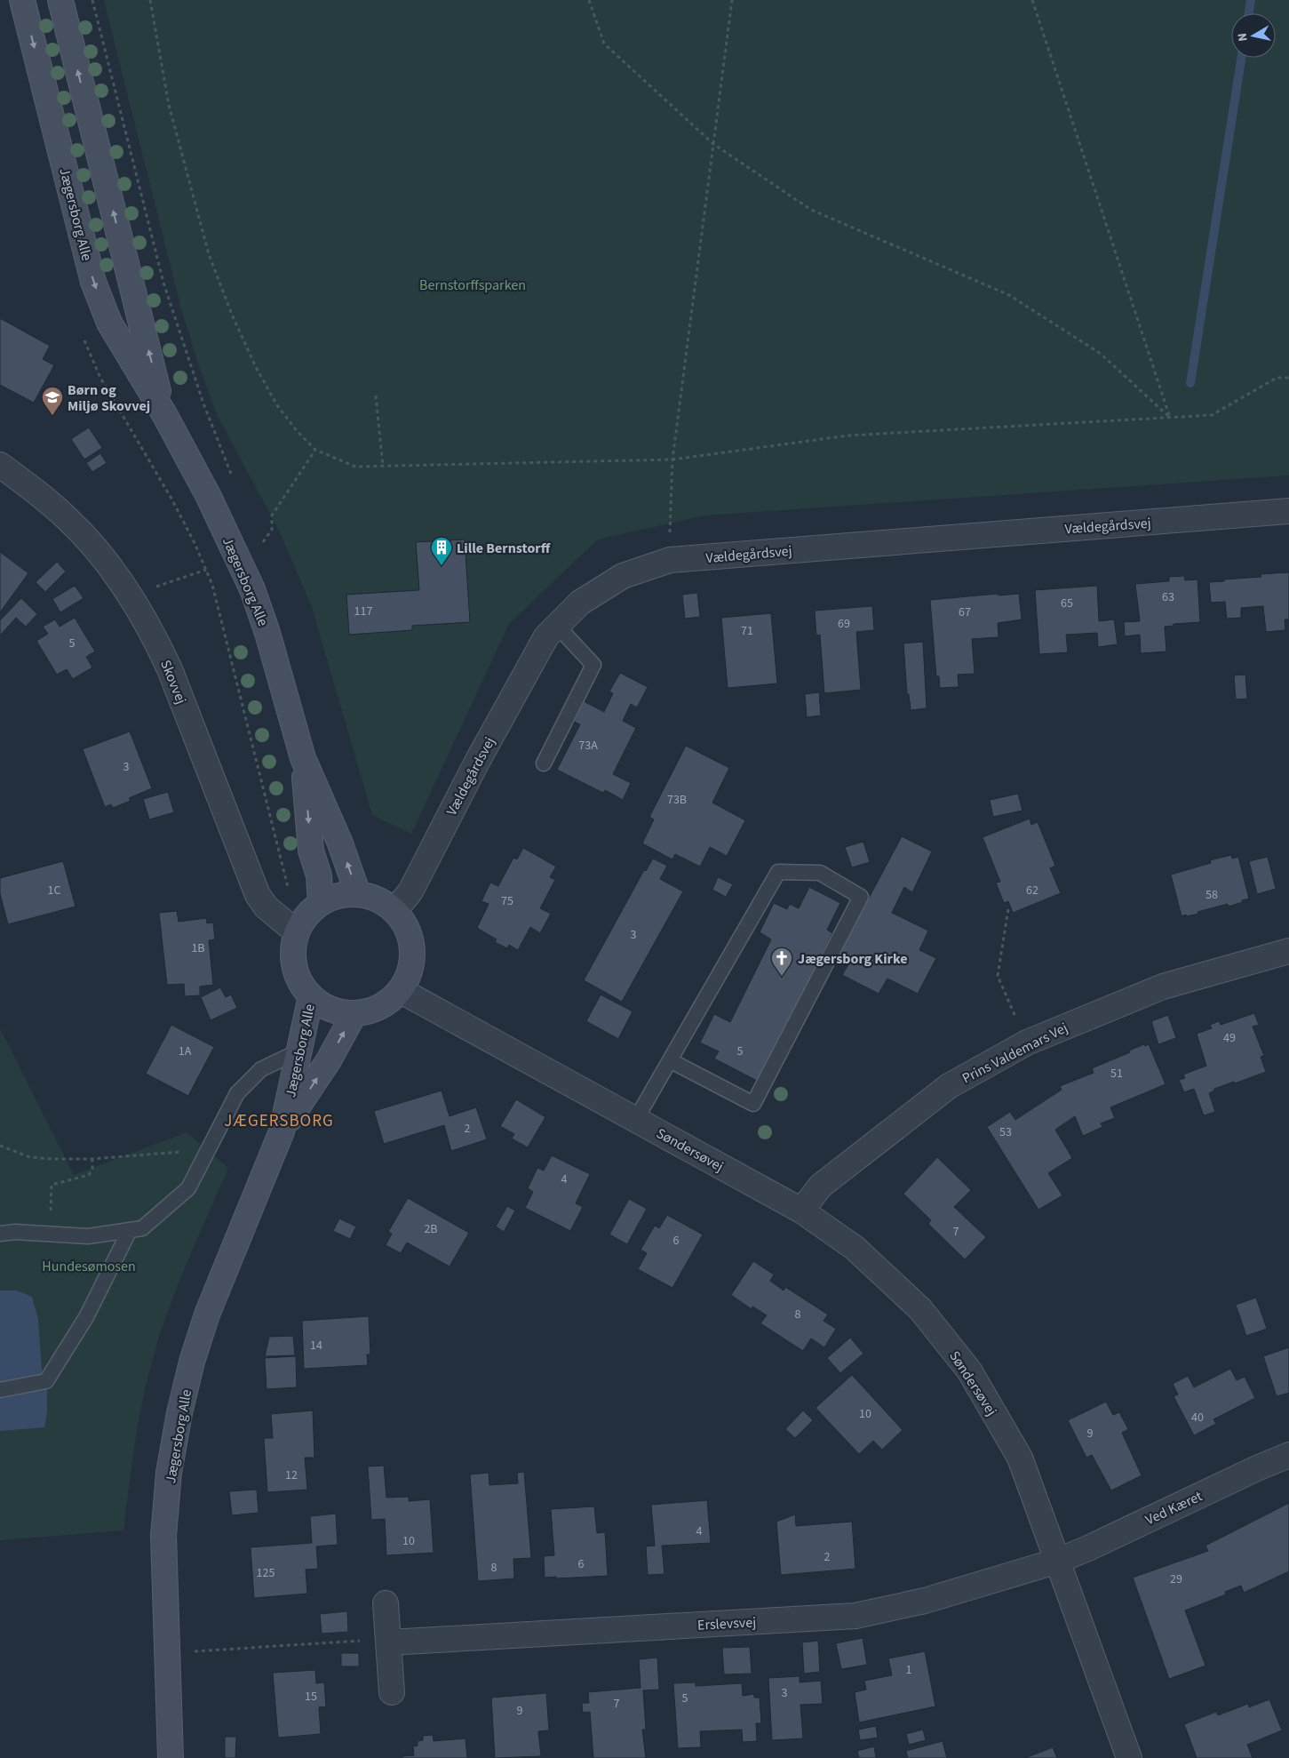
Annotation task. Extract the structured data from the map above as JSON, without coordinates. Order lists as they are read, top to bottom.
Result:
{
  "streets": {
    "street": [
      "Jægersborg Alle",
      "Vældegårdsvej",
      "Skovvej",
      "Prins Valdemars Vej",
      "Søndersøvej",
      "Ved Kæret",
      "Erslevsvej"
    ]
  },
  "crossings": [
    ["Jægersborg Alle", "Vældegårdsvej"],
    ["Jægersborg Alle", "Skovvej"],
    ["Jægersborg Alle", "Søndersøvej"],
    ["Vældegårdsvej", "Skovvej"],
    ["Vældegårdsvej", "Søndersøvej"],
    ["Skovvej", "Søndersøvej"],
    ["Prins Valdemars Vej", "Søndersøvej"],
    ["Søndersøvej", "Ved Kæret"],
    ["Søndersøvej", "Erslevsvej"],
    ["Ved Kæret", "Erslevsvej"]
  ],
  "districts": ["JÆGERSBORG"],
  "parks": ["Bernstorffsparken", "Hundesømosen"],
  "places": {
    "school or university": ["Børn og Miljø Skovvej"],
    "building": ["Lille Bernstorff"],
    "church": ["Jægersborg Kirke"]
  },
  "house_numbers": [
    "63",
    "65",
    "117",
    "67",
    "69",
    "71",
    "5",
    "73A",
    "3",
    "73B",
    "1C",
    "62",
    "58",
    "75",
    "3",
    "1B",
    "49",
    "1A",
    "5",
    "51",
    "2",
    "53",
    "4",
    "2B",
    "7",
    "6",
    "8",
    "14",
    "10",
    "40",
    "9",
    "12",
    "4",
    "10",
    "2",
    "6",
    "8",
    "125",
    "29",
    "1",
    "3",
    "15",
    "5",
    "7",
    "9"
  ],
  "north": "left"
}
